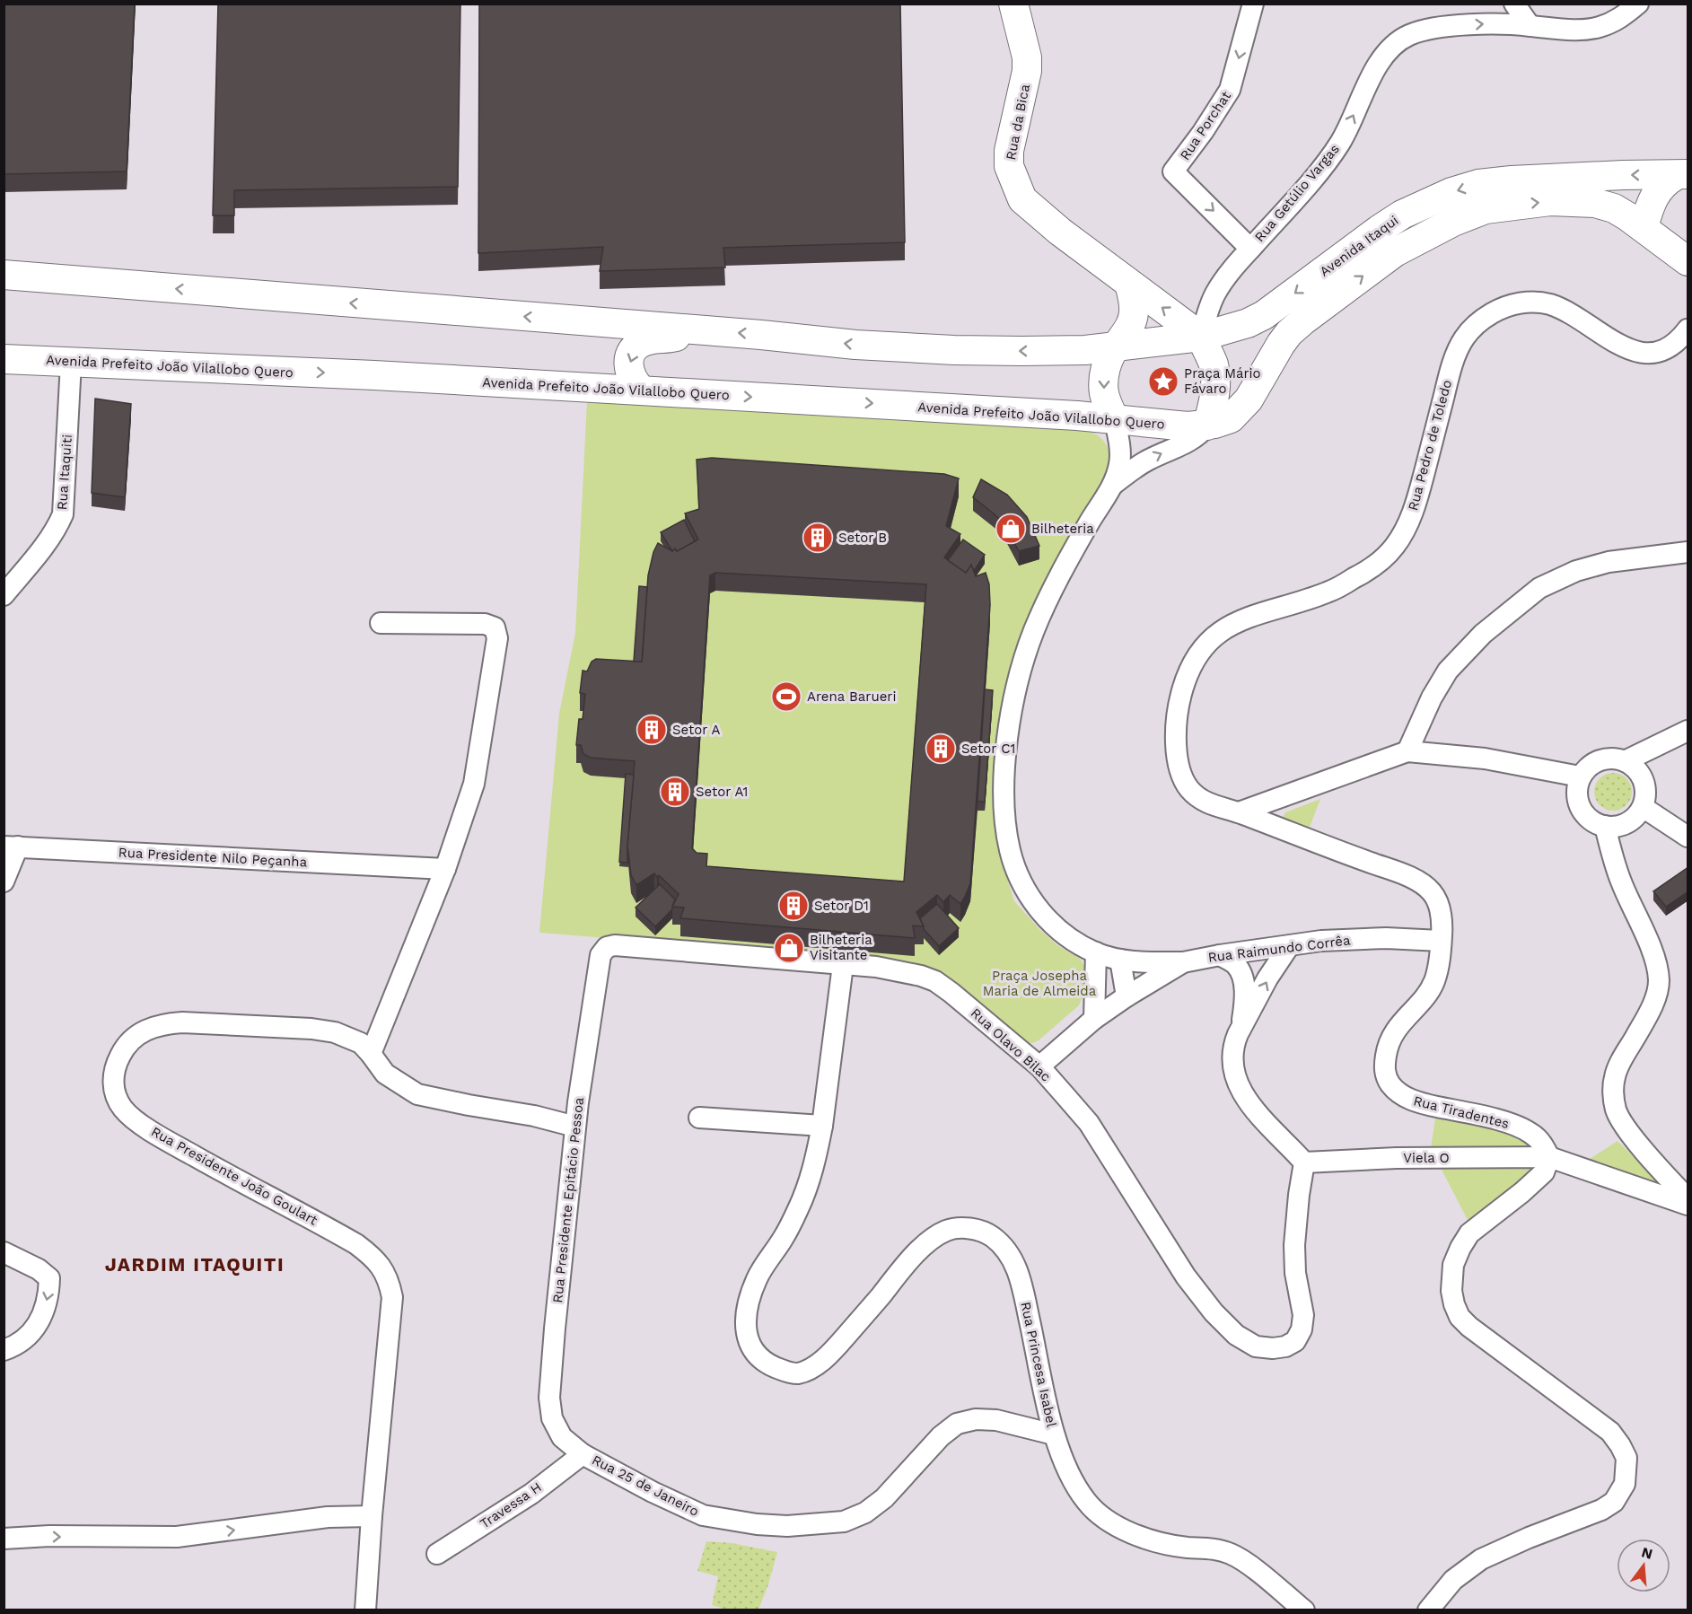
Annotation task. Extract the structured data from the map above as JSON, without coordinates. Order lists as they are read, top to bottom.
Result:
{
  "streets": {
    "main road": ["Rua da Bica", "Avenida Itaqui", "Avenida Prefeito João Vilallobo Quero"],
    "street": [
      "Rua Porchat",
      "Rua Getúlio Vargas",
      "Rua Pedro de Toledo",
      "Rua Itaquiti",
      "Rua Presidente Nilo Peçanha",
      "Rua Raimundo Corrêa",
      "Rua Olavo Bilac",
      "Rua Tiradentes",
      "Viela O",
      "Rua Presidente João Goulart",
      "Rua Presidente Epitácio Pessoa",
      "Rua Princesa Isabel",
      "Rua 25 de Janeiro",
      "Travessa H"
    ]
  },
  "crossings": [
    ["Rua da Bica", "Rua Getúlio Vargas"],
    ["Rua da Bica", "Avenida Itaqui"],
    ["Rua da Bica", "Avenida Prefeito João Vilallobo Quero"],
    ["Rua Porchat", "Rua Getúlio Vargas"],
    ["Rua Getúlio Vargas", "Avenida Itaqui"],
    ["Rua Getúlio Vargas", "Avenida Prefeito João Vilallobo Quero"],
    ["Avenida Itaqui", "Avenida Prefeito João Vilallobo Quero"],
    ["Avenida Prefeito João Vilallobo Quero", "Rua Itaquiti"],
    ["Rua Pedro de Toledo", "Rua Tiradentes"],
    ["Rua Raimundo Corrêa", "Rua Olavo Bilac"],
    ["Rua Raimundo Corrêa", "Rua Tiradentes"],
    ["Rua Olavo Bilac", "Viela O"],
    ["Rua Olavo Bilac", "Rua Presidente Epitácio Pessoa"],
    ["Rua Tiradentes", "Viela O"],
    ["Rua Presidente João Goulart", "Rua Presidente Epitácio Pessoa"],
    ["Rua Presidente Epitácio Pessoa", "Rua 25 de Janeiro"],
    ["Rua Presidente Epitácio Pessoa", "Travessa H"],
    ["Rua Princesa Isabel", "Rua 25 de Janeiro"],
    ["Rua 25 de Janeiro", "Travessa H"]
  ],
  "one_way": ["Rua Porchat", "Rua Getúlio Vargas"],
  "districts": ["JARDIM ITAQUITI"],
  "parks": ["Praça Josepha Maria de Almeida"],
  "places": {
    "place": ["Praça Mário Fávaro"],
    "shop": ["Bilheteria", "Bilheteria Visitante"],
    "building": [
      "Setor B",
      "Setor A",
      "Setor C1",
      "Setor A1",
      "Setor D1"
    ],
    "sports": ["Arena Barueri"]
  },
  "north": "top"
}
